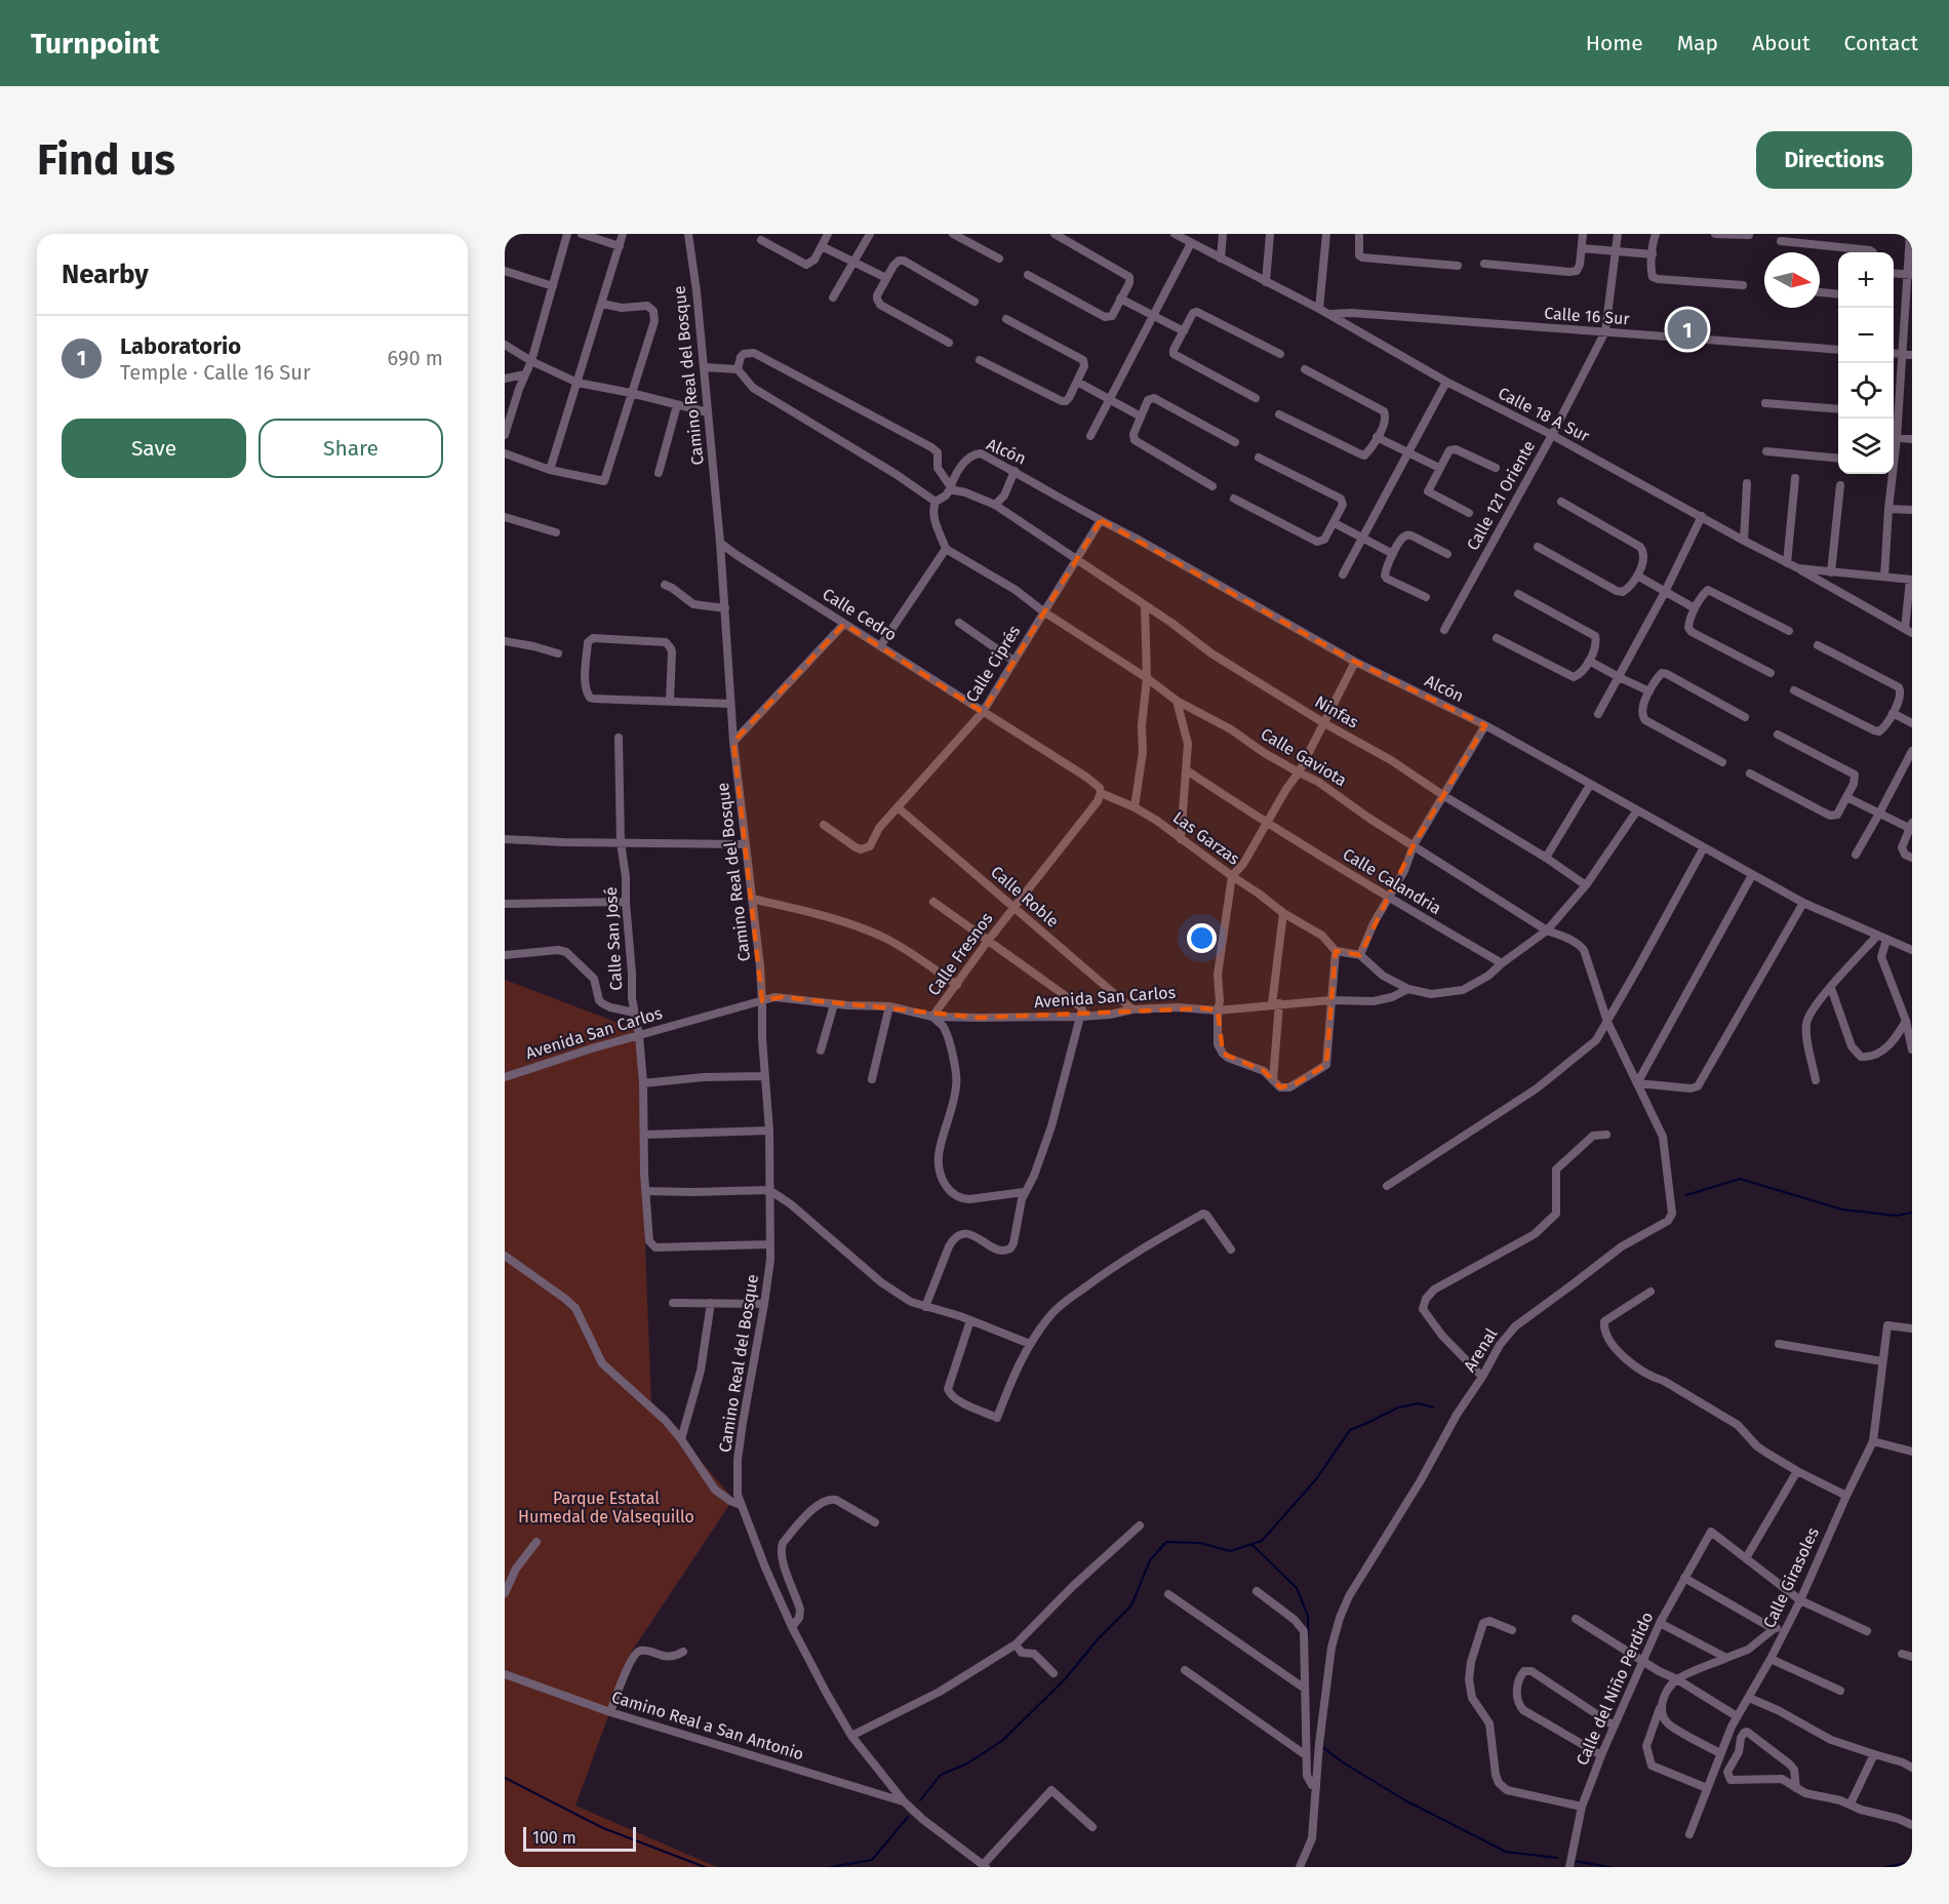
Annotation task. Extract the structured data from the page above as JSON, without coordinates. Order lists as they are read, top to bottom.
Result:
{
  "streets": {
    "street": [
      "Calle 16 Sur",
      "Camino Real del Bosque",
      "Calle 18 A Sur",
      "Alcón",
      "Calle 121 Oriente",
      "Calle Cedro",
      "Calle Ciprés",
      "Ninfas",
      "Calle Gaviota",
      "Las Garzas",
      "Calle Calandria",
      "Calle Roble",
      "Calle San José",
      "Calle Fresnos",
      "Avenida San Carlos",
      "Arenal",
      "Calle Girasoles",
      "Calle del Niño Perdido",
      "Camino Real a San Antonio"
    ]
  },
  "crossings": [
    ["Calle 16 Sur", "Calle 18 A Sur"],
    ["Calle 16 Sur", "Calle 121 Oriente"],
    ["Camino Real del Bosque", "Calle Cedro"],
    ["Camino Real del Bosque", "Calle San José"],
    ["Camino Real del Bosque", "Avenida San Carlos"],
    ["Camino Real del Bosque", "Camino Real a San Antonio"],
    ["Calle 18 A Sur", "Calle 121 Oriente"],
    ["Alcón", "Calle Ciprés"],
    ["Alcón", "Ninfas"],
    ["Alcón", "Avenida San Carlos"],
    ["Calle Cedro", "Calle Ciprés"],
    ["Calle Cedro", "Las Garzas"],
    ["Calle Ciprés", "Ninfas"],
    ["Calle Ciprés", "Calle Gaviota"],
    ["Calle Ciprés", "Las Garzas"],
    ["Calle Ciprés", "Calle Roble"],
    ["Ninfas", "Avenida San Carlos"],
    ["Calle Gaviota", "Avenida San Carlos"],
    ["Calle Gaviota", "Arenal"],
    ["Las Garzas", "Calle Fresnos"],
    ["Calle Calandria", "Avenida San Carlos"],
    ["Calle Roble", "Calle Fresnos"],
    ["Calle Roble", "Avenida San Carlos"],
    ["Calle San José", "Avenida San Carlos"],
    ["Calle Fresnos", "Avenida San Carlos"],
    ["Avenida San Carlos", "Arenal"]
  ],
  "parks": ["Parque Estatal Humedal de Valsequillo"],
  "scale_bar": "100 m",
  "north": "right",
  "page": {
    "header": "Turnpoint",
    "nav": [
      "Home",
      "Map",
      "About",
      "Contact"
    ],
    "buttons": [
      "Directions",
      ["Save", "Share"]
    ],
    "title": "Find us",
    "heading": "Nearby",
    "map_buttons": ["+", "−"],
    "pins": "1",
    "list": [
      {
        "mark": "1",
        "name": "Laboratorio",
        "note": "Temple · Calle 16 Sur",
        "value": "690 m"
      }
    ],
    "scale": "100 m"
  }
}
